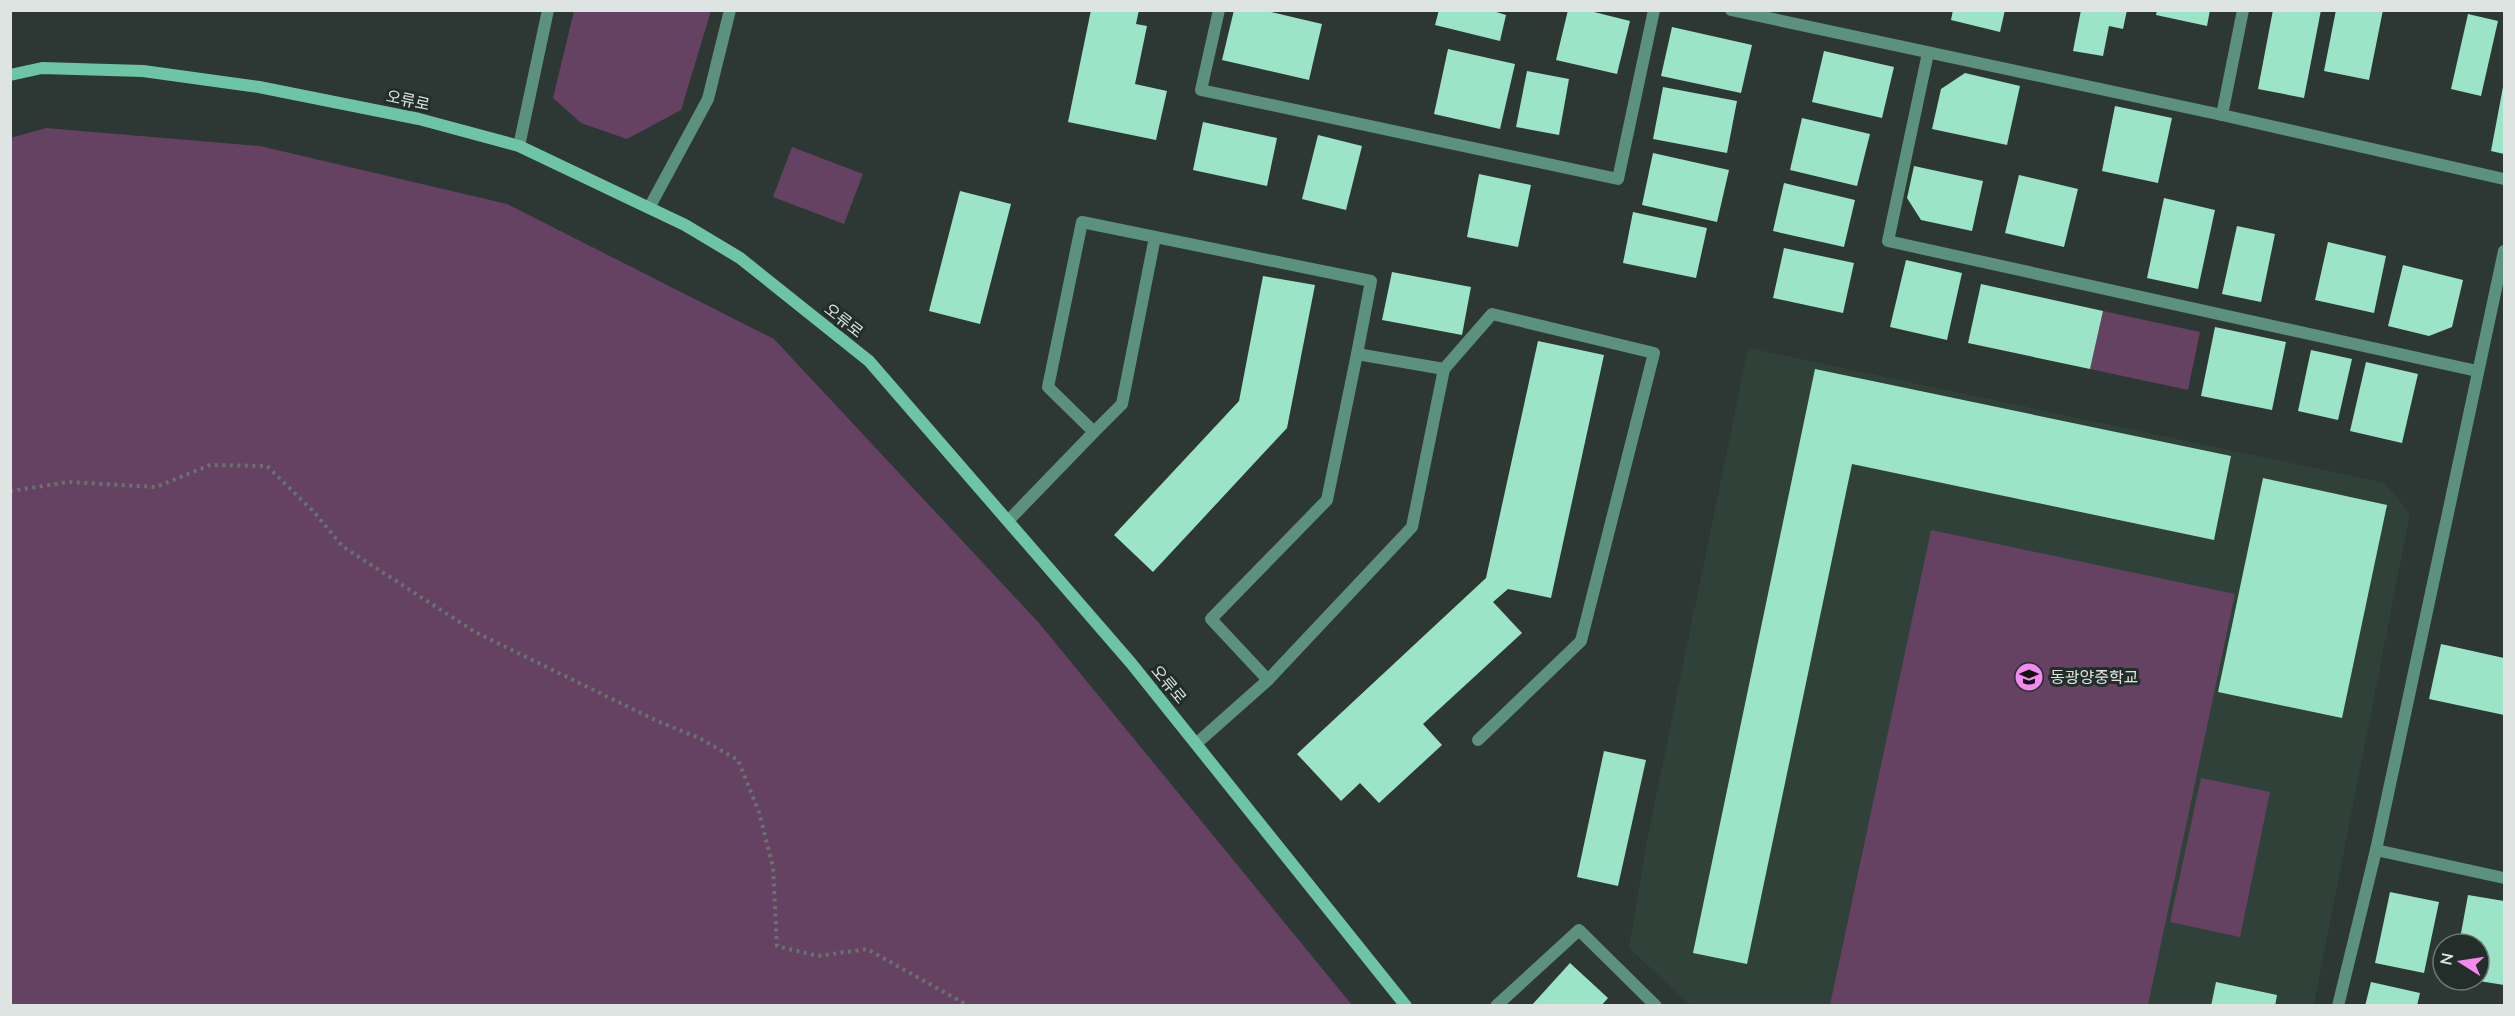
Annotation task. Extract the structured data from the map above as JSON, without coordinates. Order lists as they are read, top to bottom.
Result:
{
  "streets": {
    "street": ["오류로"]
  },
  "places": {
    "school or university": ["동광양중학교"]
  },
  "north": "left"
}
